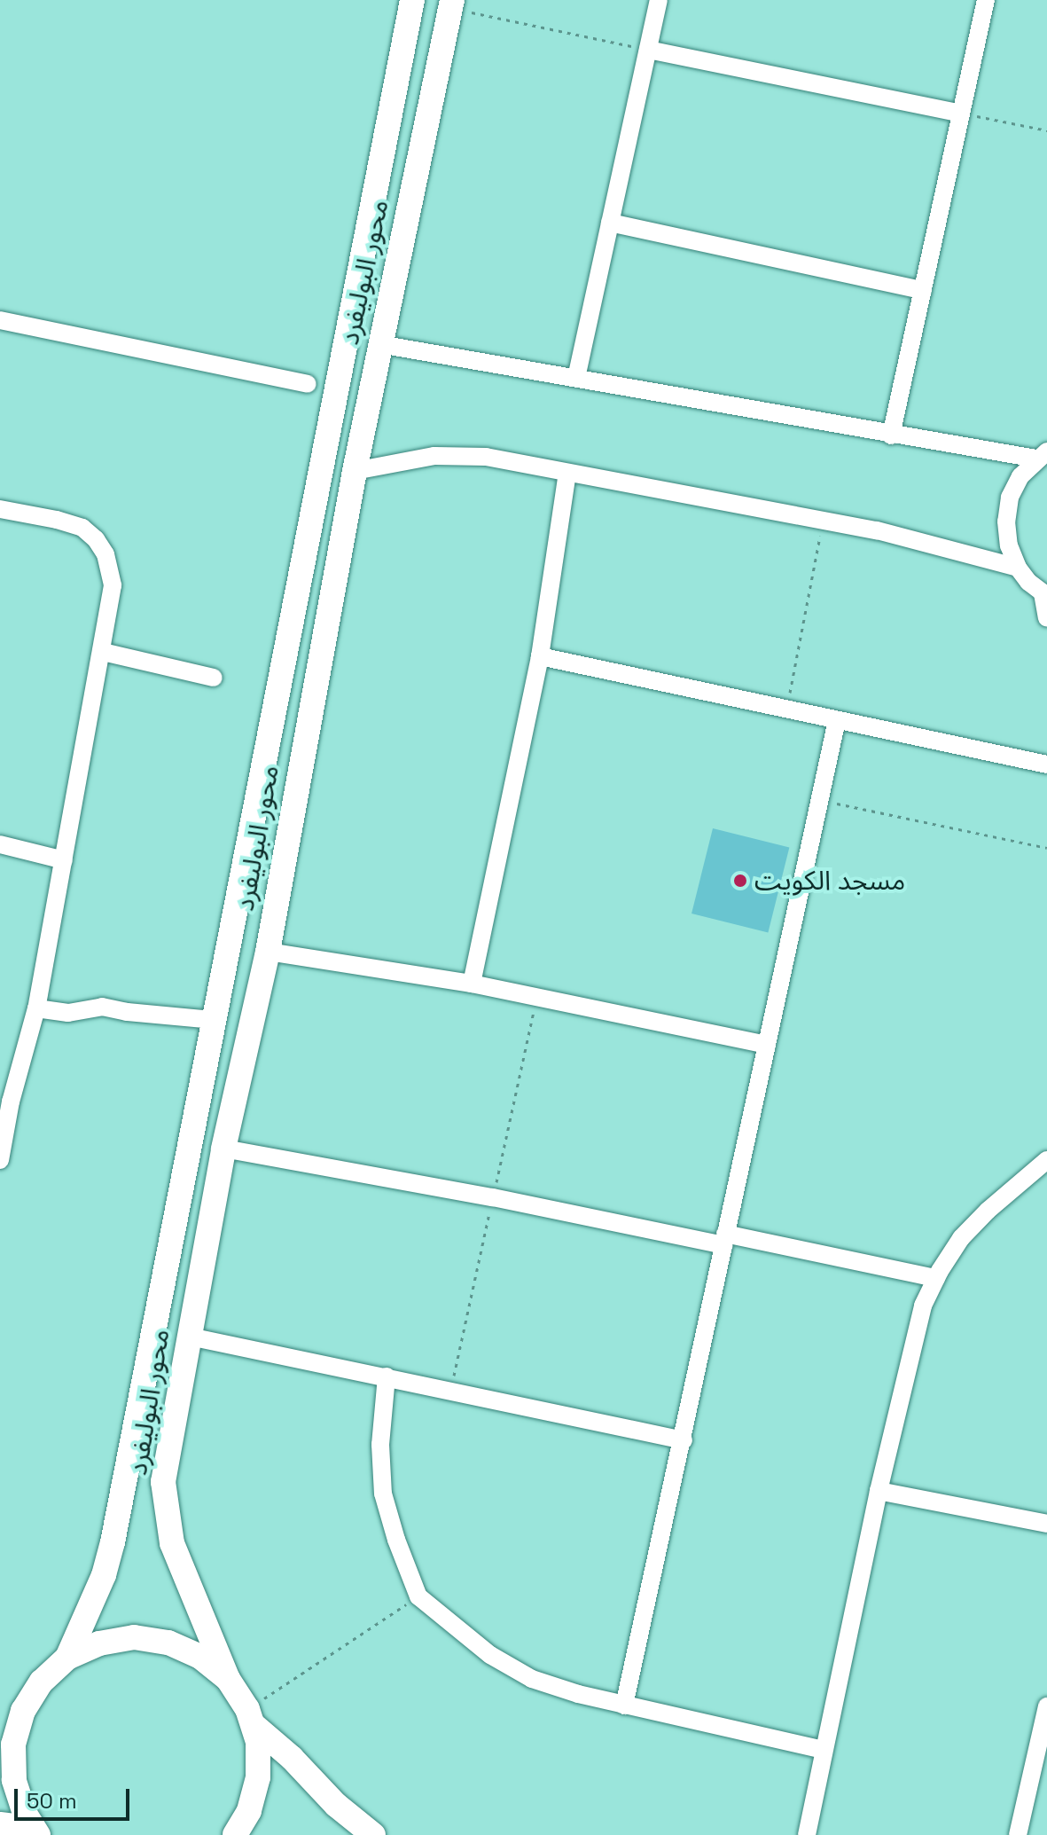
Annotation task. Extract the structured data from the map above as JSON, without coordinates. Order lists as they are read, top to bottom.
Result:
{
  "streets": {
    "street": ["محور البوليفرد"]
  },
  "places": ["مسجد الكويت"],
  "scale_bar": "50 m"
}
